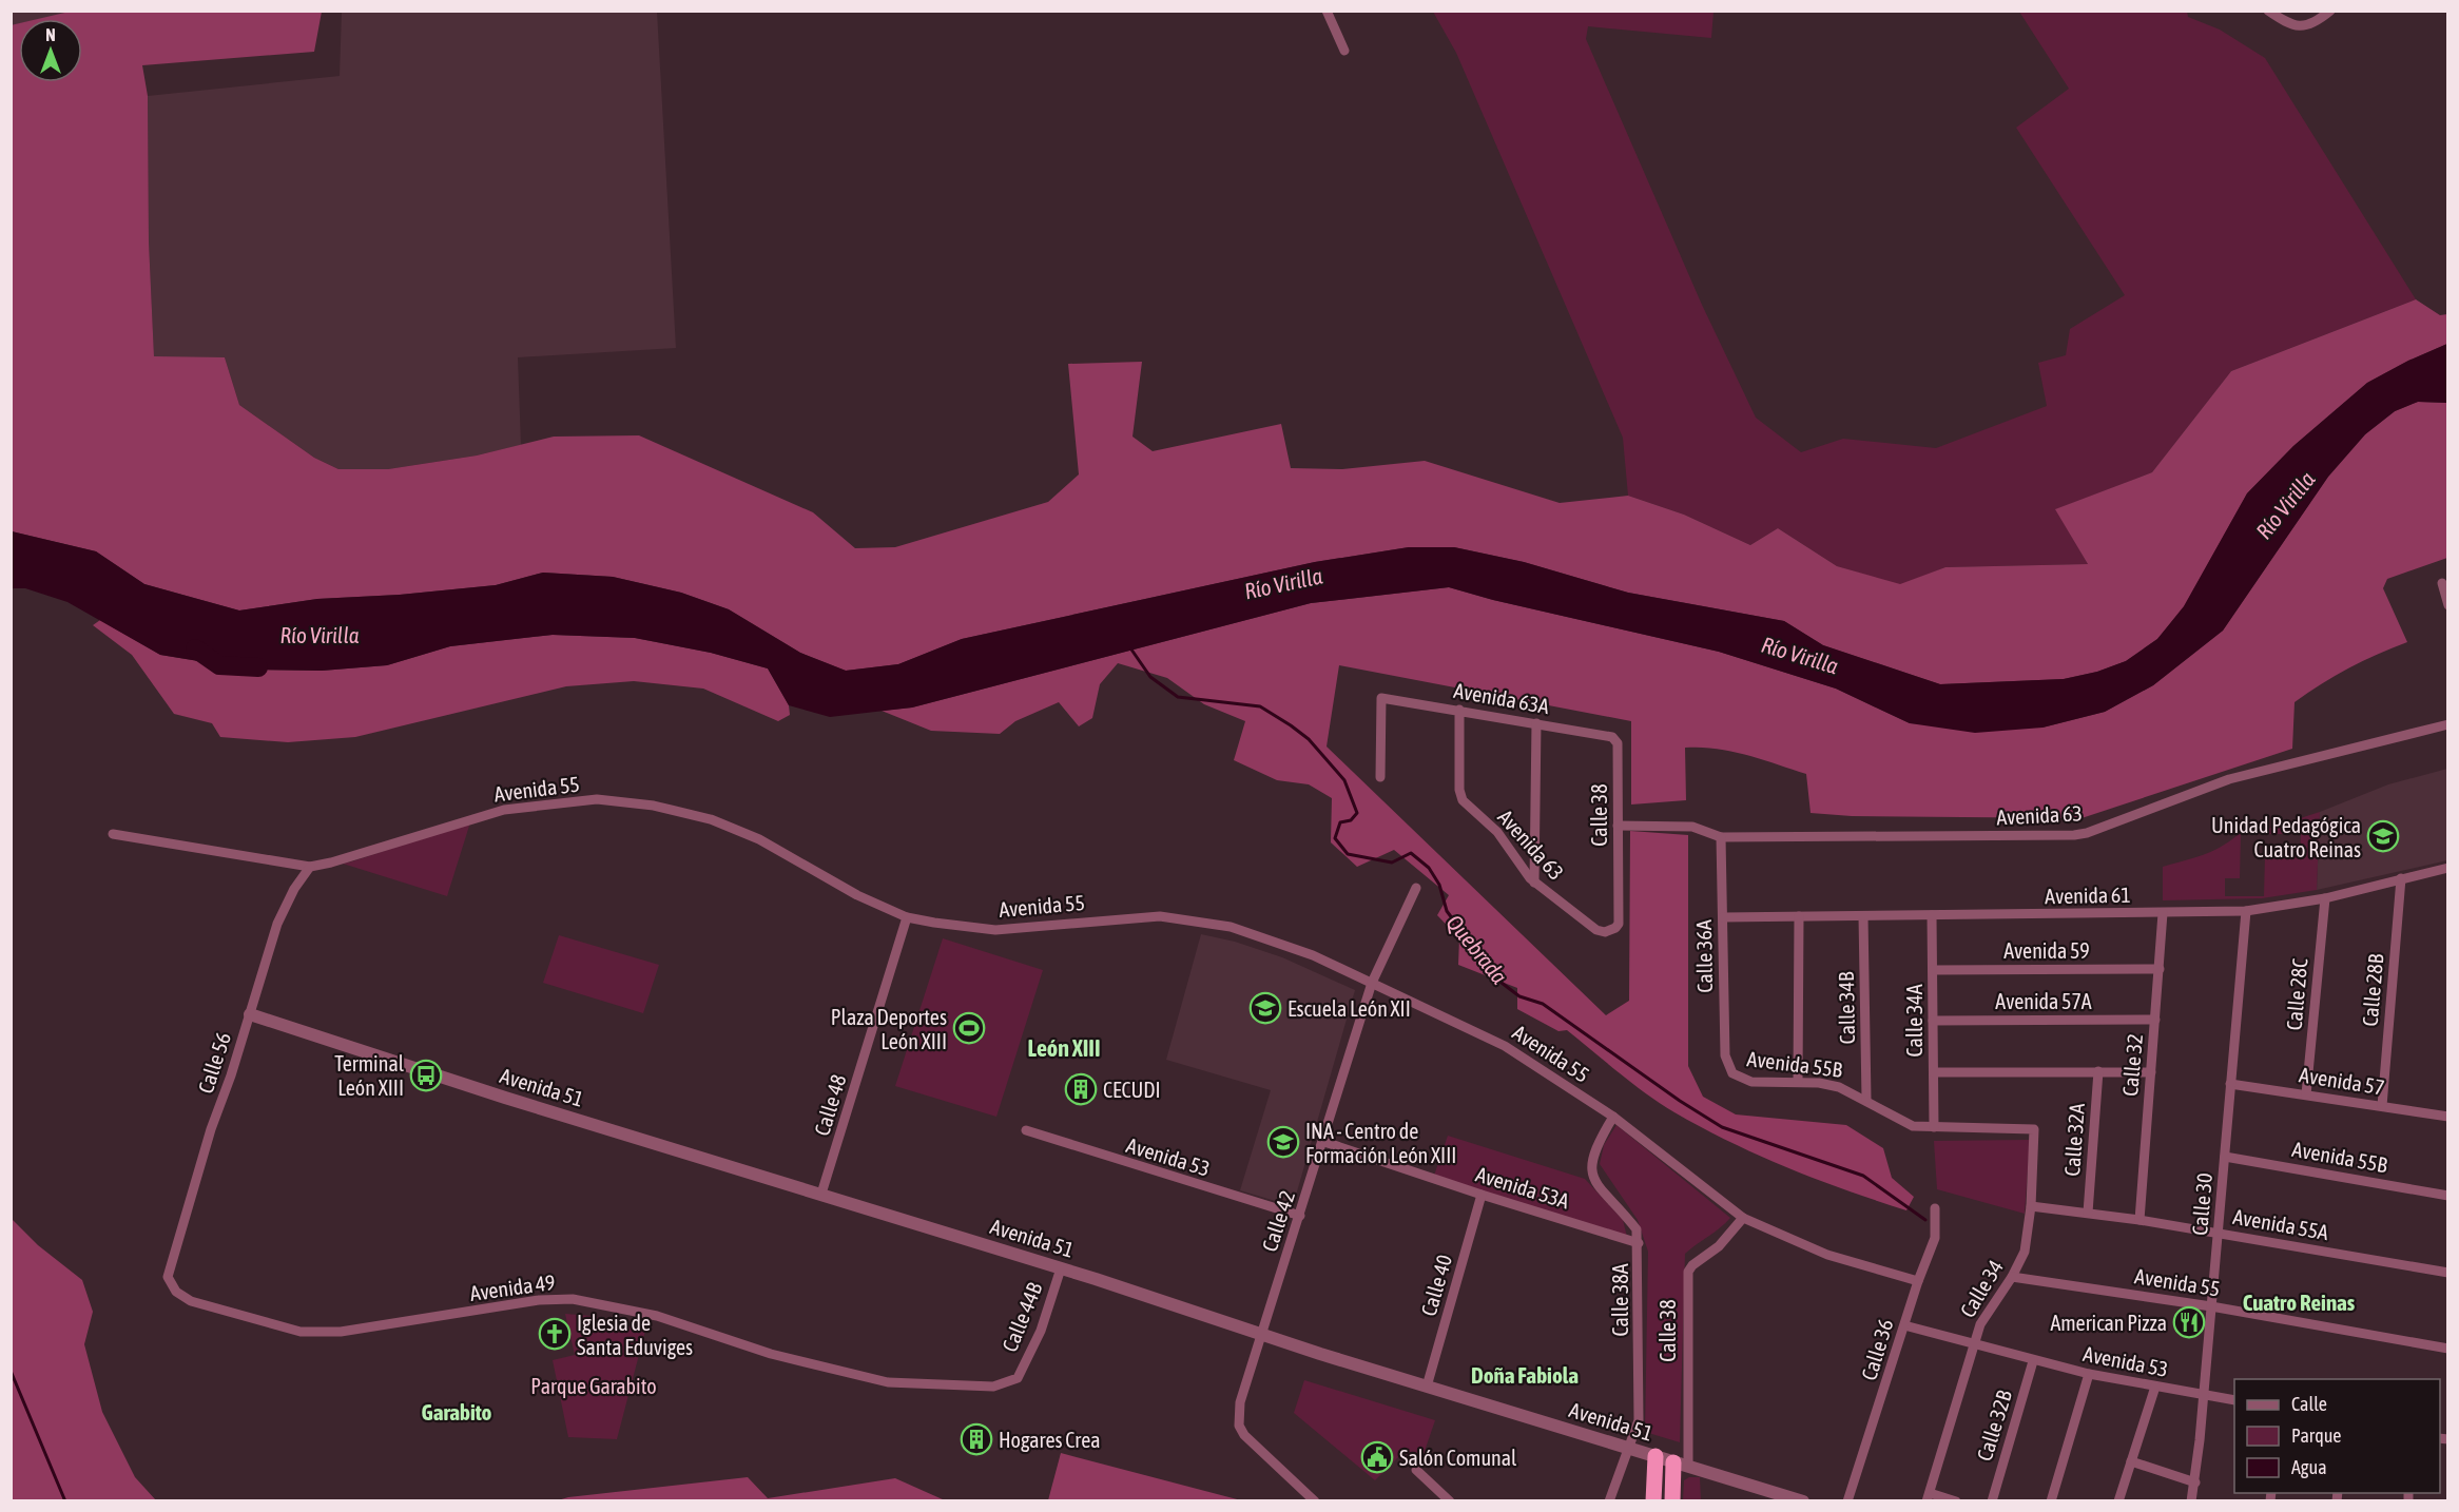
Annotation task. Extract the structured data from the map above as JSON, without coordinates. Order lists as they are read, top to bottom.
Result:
{
  "streets": {
    "street": [
      "Avenida 63A",
      "Avenida 55",
      "Calle 38",
      "Avenida 63",
      "Avenida 61",
      "Avenida 59",
      "Calle 36A",
      "Calle 28B",
      "Calle 28C",
      "Avenida 57A",
      "Calle 34B",
      "Calle 34A",
      "Calle 56",
      "Avenida 55B",
      "Calle 32",
      "Avenida 57",
      "Avenida 51",
      "Calle 48",
      "Calle 32A",
      "Avenida 53",
      "Avenida 53A",
      "Calle 30",
      "Calle 42",
      "Avenida 55A",
      "Calle 40",
      "Avenida 49",
      "Calle 34",
      "Calle 38A",
      "Calle 44B",
      "Calle 36",
      "Calle 32B"
    ]
  },
  "crossings": [
    ["Avenida 63A", "Calle 38"],
    ["Avenida 63A", "Avenida 63"],
    ["Avenida 55", "Calle 38"],
    ["Avenida 55", "Calle 56"],
    ["Avenida 55", "Calle 48"],
    ["Avenida 55", "Calle 30"],
    ["Avenida 55", "Calle 42"],
    ["Avenida 55", "Calle 34"],
    ["Avenida 55", "Calle 38A"],
    ["Avenida 55", "Calle 36"],
    ["Calle 38", "Avenida 63"],
    ["Calle 38", "Avenida 51"],
    ["Avenida 63", "Calle 36A"],
    ["Avenida 61", "Calle 36A"],
    ["Avenida 61", "Calle 28B"],
    ["Avenida 61", "Calle 28C"],
    ["Avenida 61", "Calle 34B"],
    ["Avenida 61", "Calle 34A"],
    ["Avenida 61", "Calle 32"],
    ["Avenida 61", "Calle 30"],
    ["Avenida 59", "Calle 34A"],
    ["Avenida 59", "Calle 32"],
    ["Calle 36A", "Avenida 55B"],
    ["Calle 28B", "Avenida 57"],
    ["Calle 28C", "Avenida 57"],
    ["Avenida 57A", "Calle 34A"],
    ["Avenida 57A", "Calle 32"],
    ["Calle 34B", "Avenida 55B"],
    ["Calle 34A", "Avenida 55B"],
    ["Calle 56", "Avenida 51"],
    ["Calle 56", "Avenida 49"],
    ["Avenida 55B", "Calle 30"],
    ["Avenida 55B", "Calle 34"],
    ["Calle 32", "Avenida 55A"],
    ["Avenida 57", "Calle 30"],
    ["Avenida 51", "Calle 48"],
    ["Avenida 51", "Calle 42"],
    ["Avenida 51", "Calle 40"],
    ["Avenida 51", "Calle 38A"],
    ["Avenida 51", "Calle 44B"],
    ["Calle 32A", "Avenida 55A"],
    ["Avenida 53", "Calle 30"],
    ["Avenida 53", "Calle 42"],
    ["Avenida 53", "Calle 34"],
    ["Avenida 53", "Calle 36"],
    ["Avenida 53", "Calle 32B"],
    ["Avenida 53A", "Calle 42"],
    ["Avenida 53A", "Calle 40"],
    ["Avenida 53A", "Calle 38A"],
    ["Calle 30", "Avenida 55A"],
    ["Avenida 55A", "Calle 34"],
    ["Avenida 49", "Calle 44B"]
  ],
  "districts": [
    "León XIII",
    "Cuatro Reinas",
    "Doña Fabiola",
    "Garabito"
  ],
  "water": ["Río Virilla", "Quebrada"],
  "parks": ["Parque Garabito"],
  "places": {
    "school or university": ["Unidad Pedagógica Cuatro Reinas", "Escuela León XII", "INA - Centro de Formación León XIII"],
    "sports": ["Plaza Deportes León XIII"],
    "bus stop": ["Terminal León XIII"],
    "building": ["CECUDI", "Hogares Crea"],
    "restaurant": ["American Pizza"],
    "church": ["Iglesia de Santa Eduviges"],
    "public building": ["Salón Comunal"]
  },
  "legend": ["Calle", "Parque", "Agua"],
  "north": "top"
}
